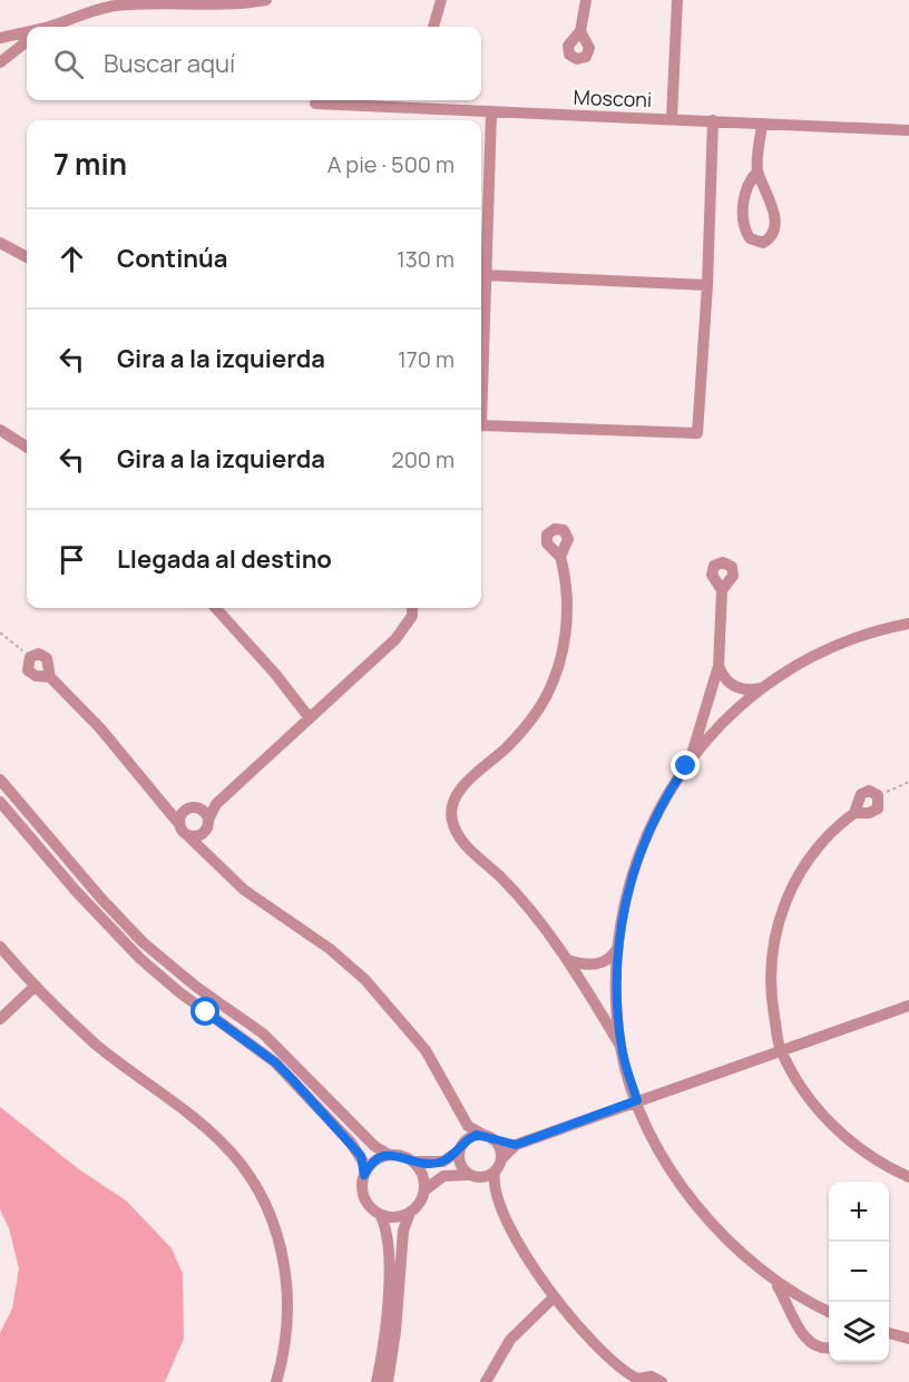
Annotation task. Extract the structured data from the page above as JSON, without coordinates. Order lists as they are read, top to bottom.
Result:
{
  "streets": {
    "street": ["Mosconi"]
  },
  "page": {
    "search": "Buscar aquí",
    "heading": ["7 min", "A pie · 500 m"],
    "list": [
      ["Continúa", "130 m"],
      ["Gira a la izquierda", "170 m"],
      ["Gira a la izquierda", "200 m"],
      "Llegada al destino"
    ],
    "map_buttons": ["+", "−"]
  }
}
